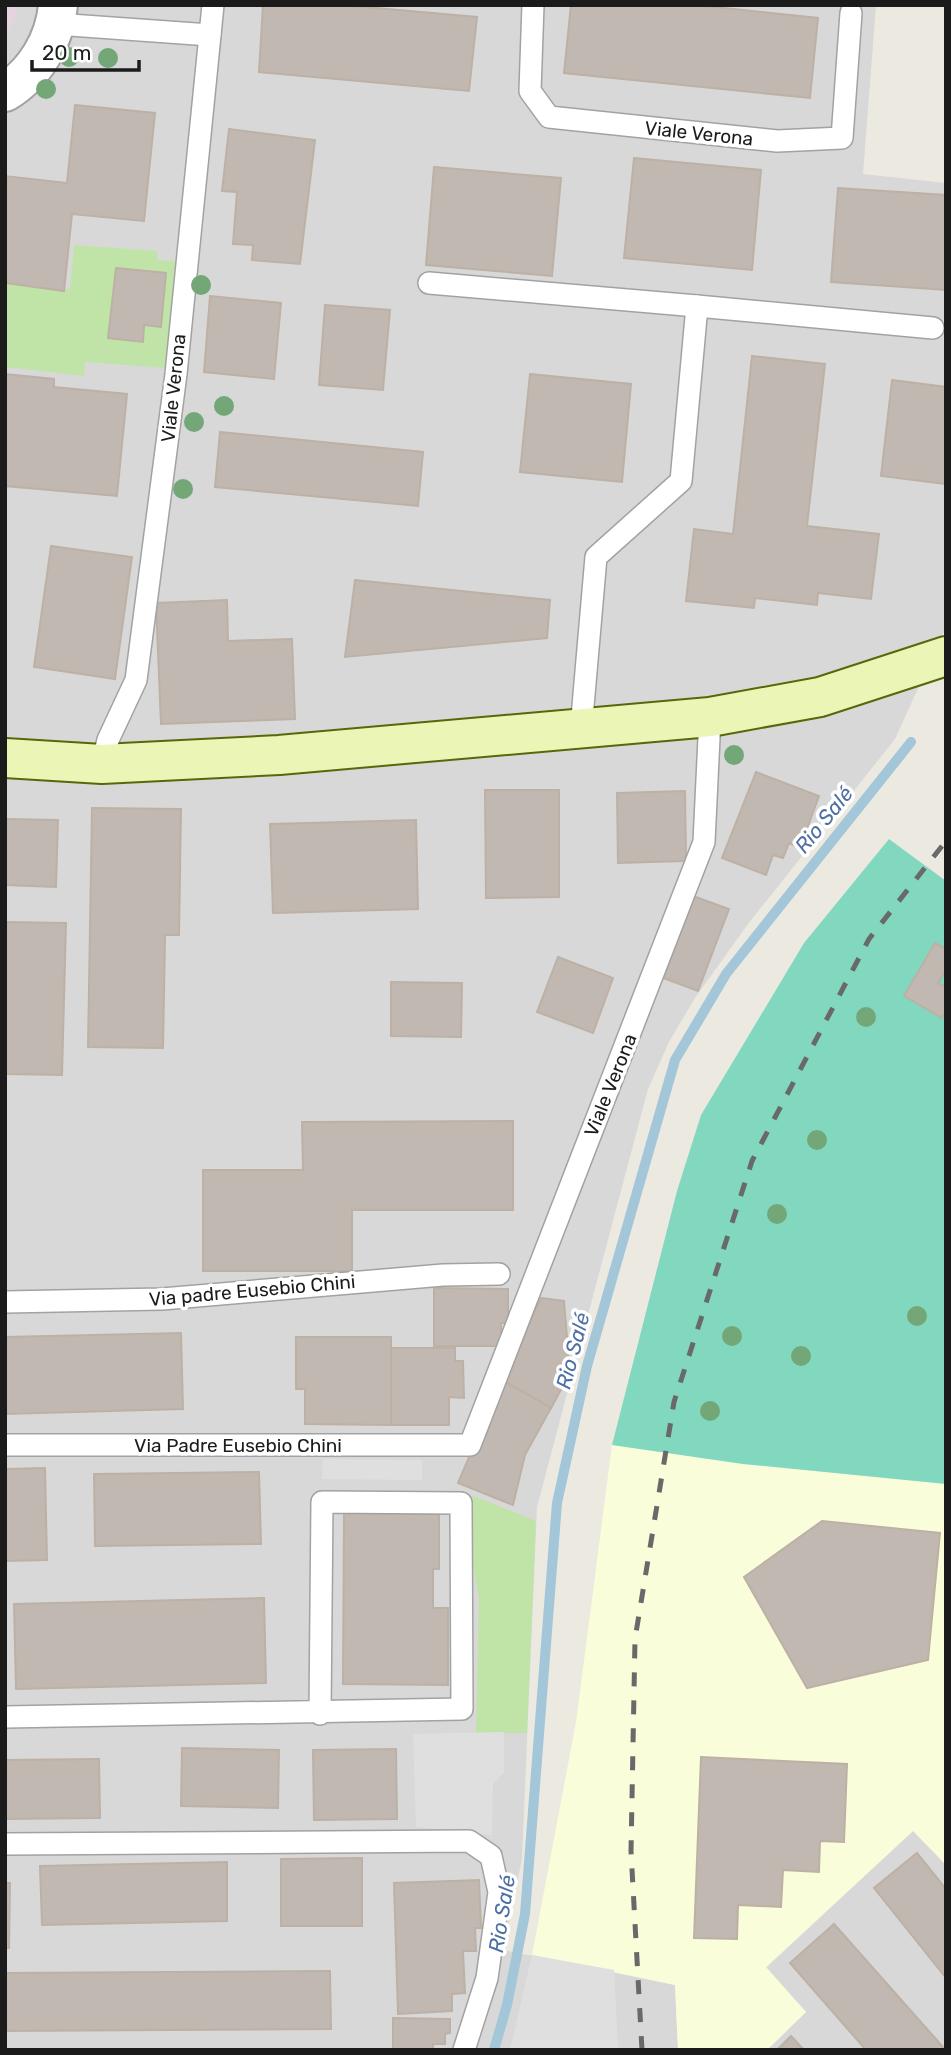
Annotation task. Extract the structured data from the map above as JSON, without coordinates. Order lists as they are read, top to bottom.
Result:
{
  "streets": {
    "lane": ["Viale Verona", "Via padre Eusebio Chini", "Via Padre Eusebio Chini"]
  },
  "crossings": [
    ["Viale Verona", "Via Padre Eusebio Chini"]
  ],
  "water": ["Rio Salé"],
  "scale_bar": "20 m"
}
